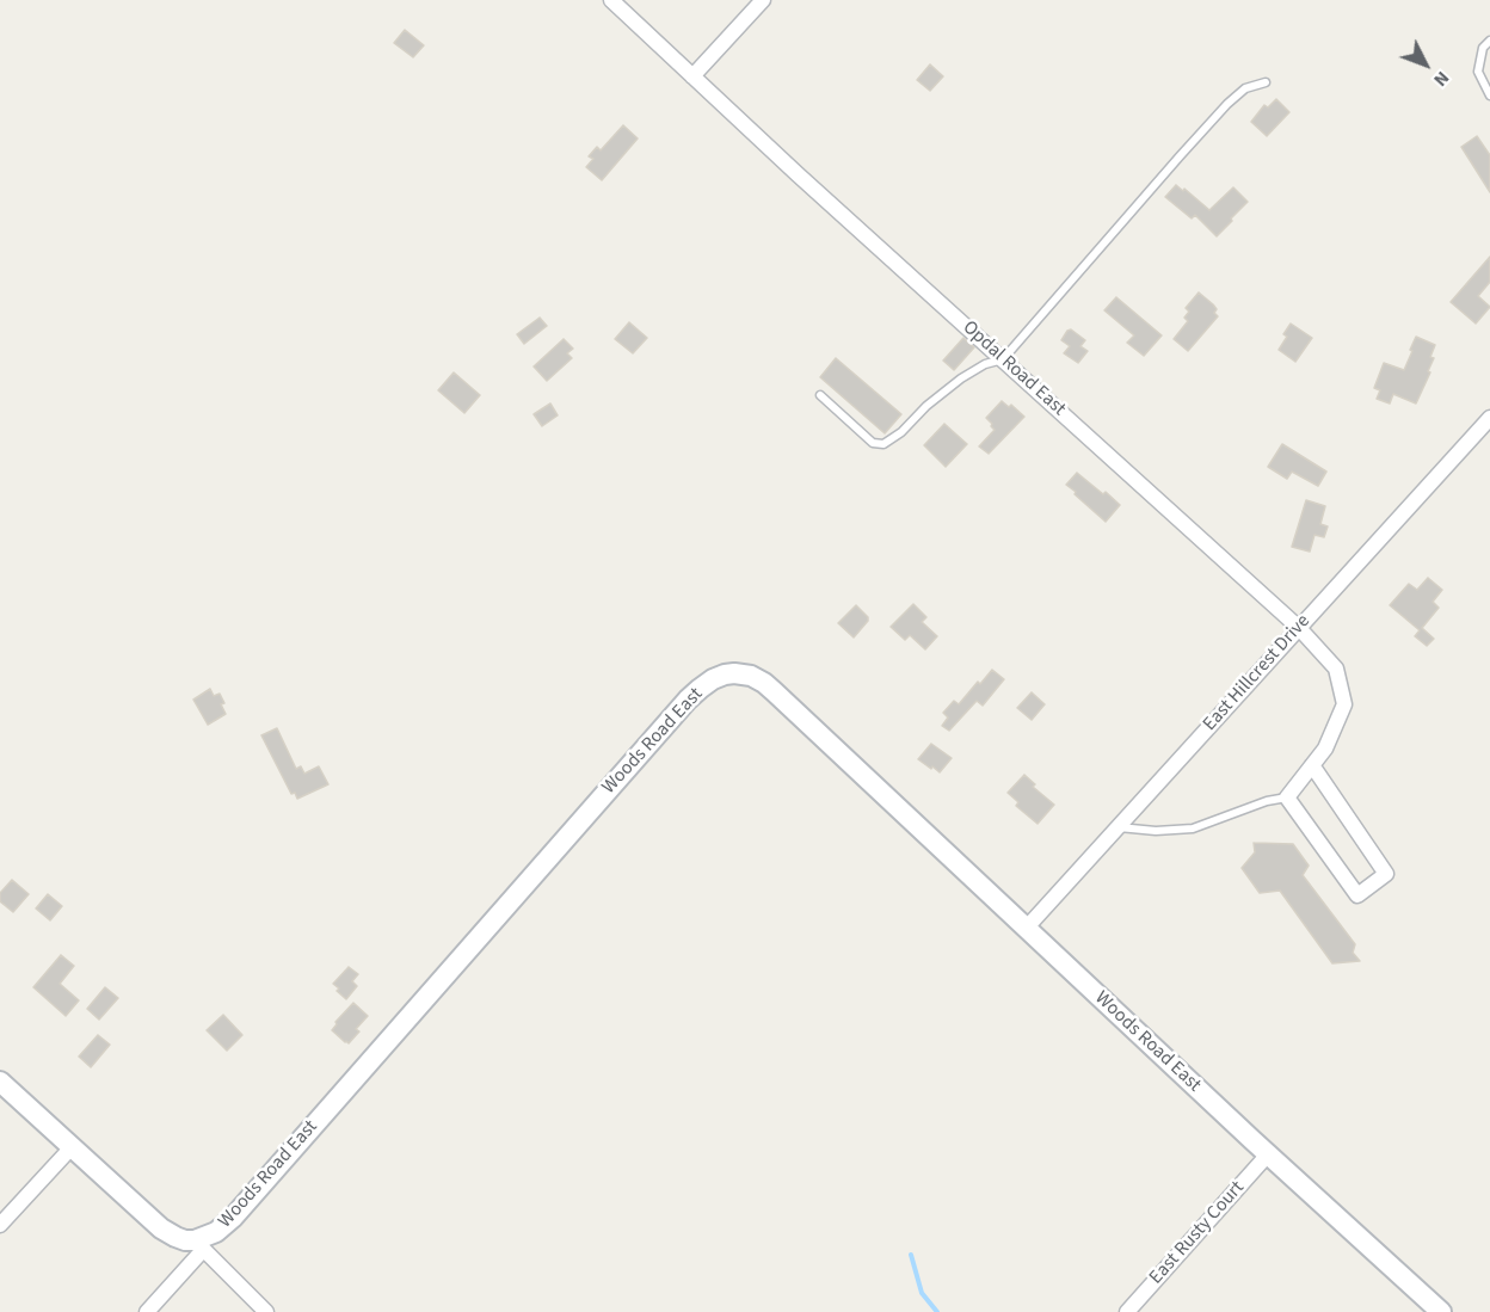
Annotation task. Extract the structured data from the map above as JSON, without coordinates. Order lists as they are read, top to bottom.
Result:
{
  "streets": {
    "main road": ["Woods Road East"],
    "street": ["Opdal Road East", "East Hillcrest Drive", "East Rusty Court"]
  },
  "crossings": [
    ["Opdal Road East", "East Hillcrest Drive"],
    ["East Hillcrest Drive", "Woods Road East"],
    ["Woods Road East", "East Rusty Court"]
  ],
  "north": "bottom right"
}
